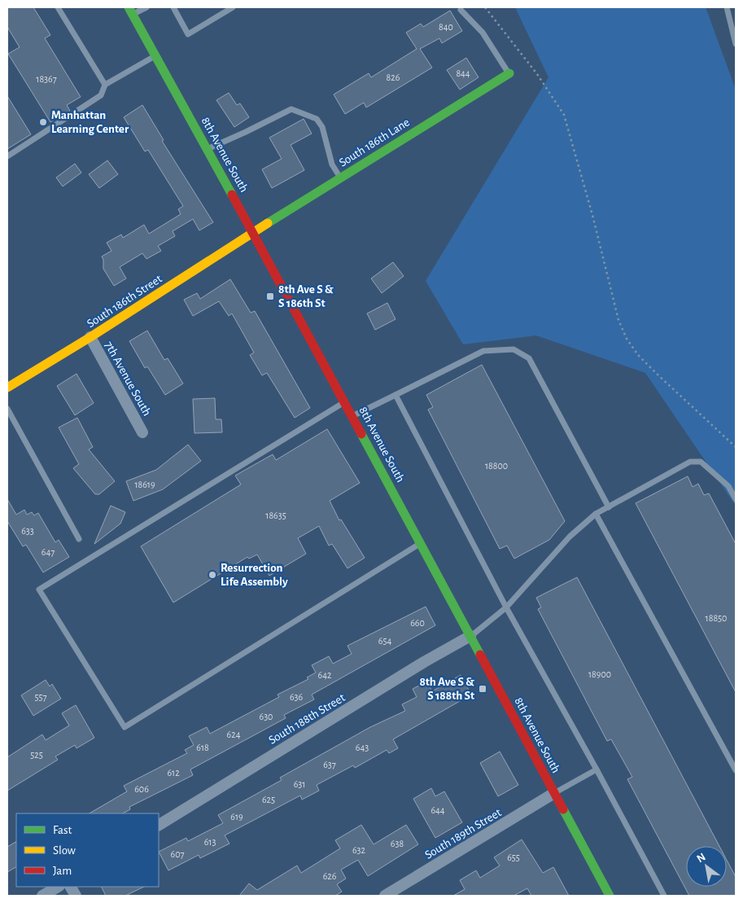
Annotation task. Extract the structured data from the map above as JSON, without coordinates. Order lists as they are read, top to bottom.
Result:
{
  "streets": {
    "street": [
      "South 186th Lane",
      "8th Avenue South",
      "South 186th Street",
      "7th Avenue South",
      "South 188th Street",
      "South 189th Street"
    ]
  },
  "crossings": [
    ["South 186th Lane", "8th Avenue South"],
    ["South 186th Lane", "South 186th Street"],
    ["8th Avenue South", "South 186th Street"],
    ["8th Avenue South", "South 188th Street"],
    ["8th Avenue South", "South 189th Street"],
    ["South 186th Street", "7th Avenue South"]
  ],
  "places": {
    "other": ["Manhattan Learning Center", "Resurrection Life Assembly"],
    "transit": ["8th Ave S & S 186th St", "8th Ave S & S 188th St"]
  },
  "house_numbers": [
    "840",
    "844",
    "826",
    "18367",
    "18800",
    "18619",
    "18635",
    "633",
    "647",
    "18850",
    "660",
    "654",
    "18900",
    "642",
    "557",
    "636",
    "630",
    "624",
    "618",
    "643",
    "525",
    "637",
    "612",
    "631",
    "606",
    "625",
    "644",
    "619",
    "613",
    "638",
    "632",
    "607",
    "655",
    "626"
  ],
  "legend": ["Fast", "Slow", "Jam"],
  "north": "top left"
}
